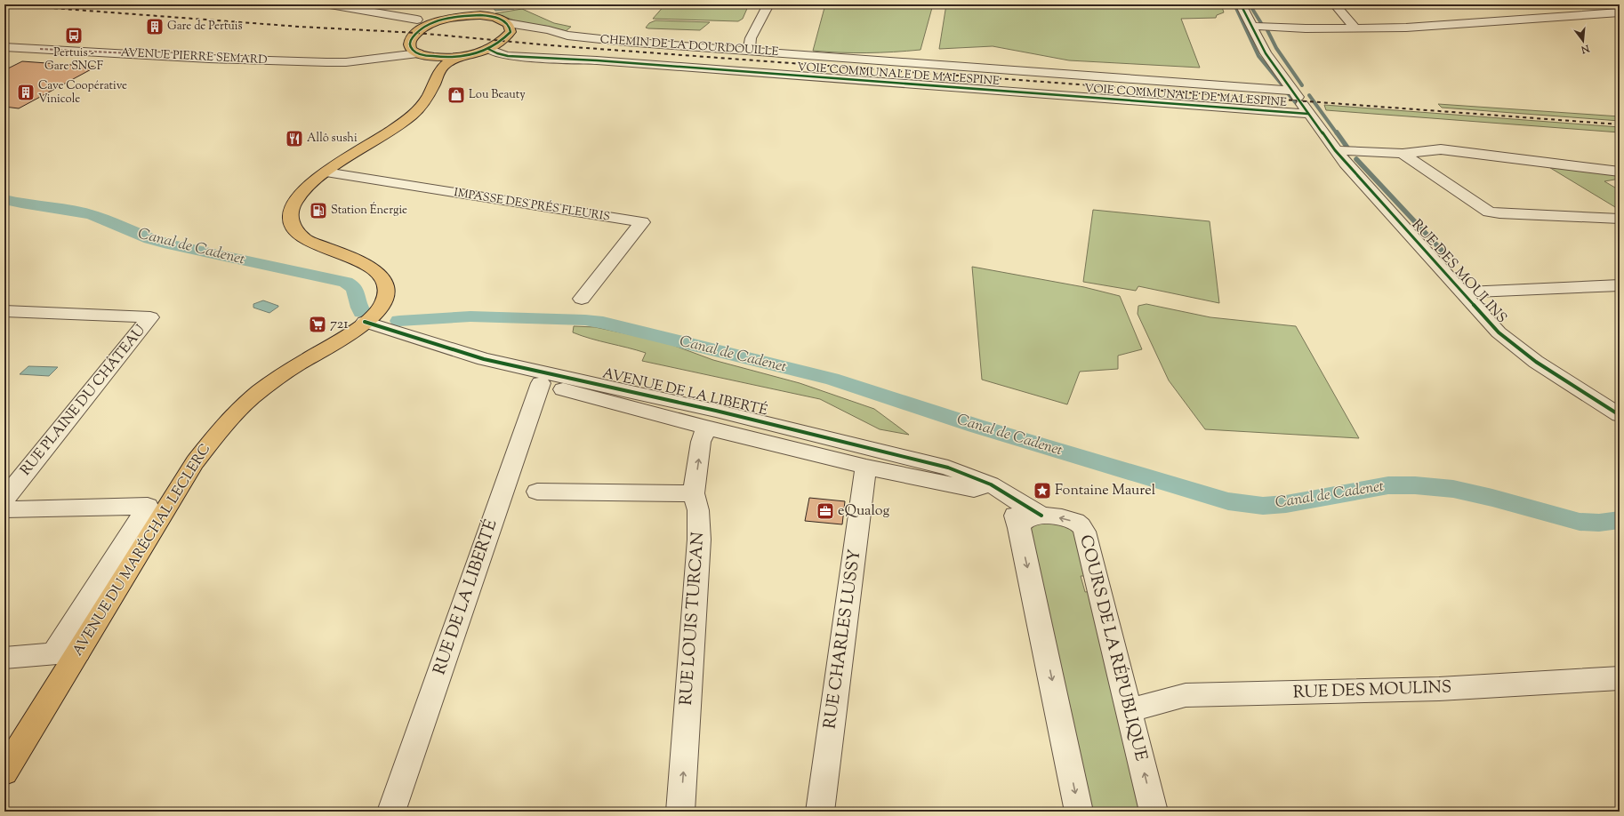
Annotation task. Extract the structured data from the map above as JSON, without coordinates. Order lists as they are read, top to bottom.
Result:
{
  "streets": {
    "main road": ["AVENUE DU MARÉCHAL LECLERC"],
    "street": [
      "CHEMIN DE LA DOURDOUILLE",
      "AVENUE PIERRE SEMARD",
      "VOIE COMMUNALE DE MALESPINE",
      "IMPASSE DES PRÉS FLEURIS",
      "RUE DES MOULINS",
      "AVENUE DE LA LIBERTÉ",
      "RUE PLAINE DU CHÂTEAU",
      "RUE DE LA LIBERTÉ",
      "RUE LOUIS TURCAN",
      "RUE CHARLES LUSSY",
      "COURS DE LA RÉPUBLIQUE"
    ]
  },
  "crossings": [
    ["CHEMIN DE LA DOURDOUILLE", "VOIE COMMUNALE DE MALESPINE"],
    ["CHEMIN DE LA DOURDOUILLE", "RUE DES MOULINS"],
    ["VOIE COMMUNALE DE MALESPINE", "RUE DES MOULINS"],
    ["IMPASSE DES PRÉS FLEURIS", "AVENUE DU MARÉCHAL LECLERC"],
    ["RUE DES MOULINS", "COURS DE LA RÉPUBLIQUE"],
    ["AVENUE DE LA LIBERTÉ", "AVENUE DU MARÉCHAL LECLERC"],
    ["AVENUE DE LA LIBERTÉ", "COURS DE LA RÉPUBLIQUE"]
  ],
  "one_way": ["RUE LOUIS TURCAN"],
  "water": ["Canal de Cadenet"],
  "places": {
    "building": ["Gare de Pertuis", "Cave Coopérative Vinicole"],
    "bus stop": ["Pertuis - Gare SNCF"],
    "shop": ["Lou Beauty"],
    "restaurant": ["Allô sushi"],
    "fuel station": ["Station Énergie"],
    "supermarket": ["721"],
    "place": ["Fontaine Maurel"],
    "office": ["eQualog"]
  },
  "north": "bottom"
}
